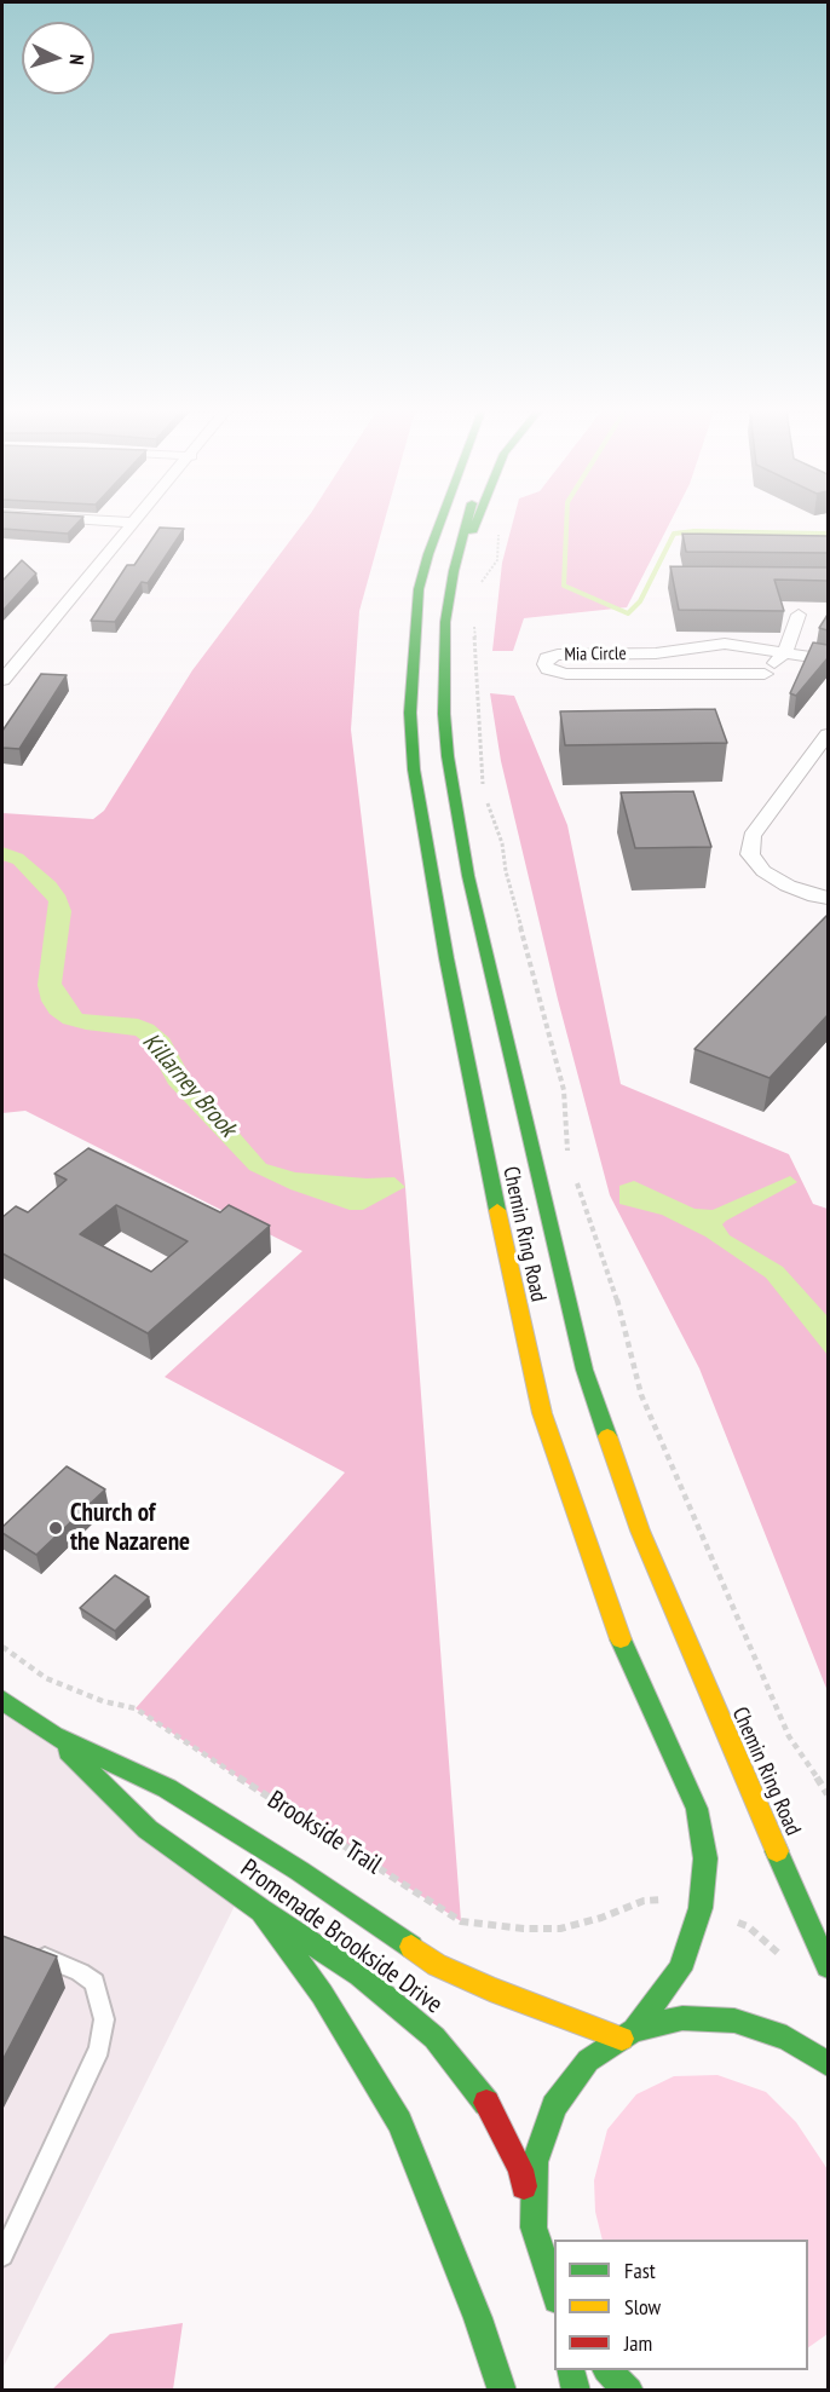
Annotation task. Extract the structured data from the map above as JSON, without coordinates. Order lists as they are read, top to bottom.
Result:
{
  "streets": {
    "main road": ["Chemin Ring Road", "Promenade Brookside Drive"],
    "street": ["Mia Circle"],
    "path": ["Brookside Trail"]
  },
  "crossings": [
    ["Chemin Ring Road", "Promenade Brookside Drive"]
  ],
  "water": ["Killarney Brook"],
  "places": ["Church of the Nazarene"],
  "legend": ["Fast", "Slow", "Jam"],
  "north": "right"
}
